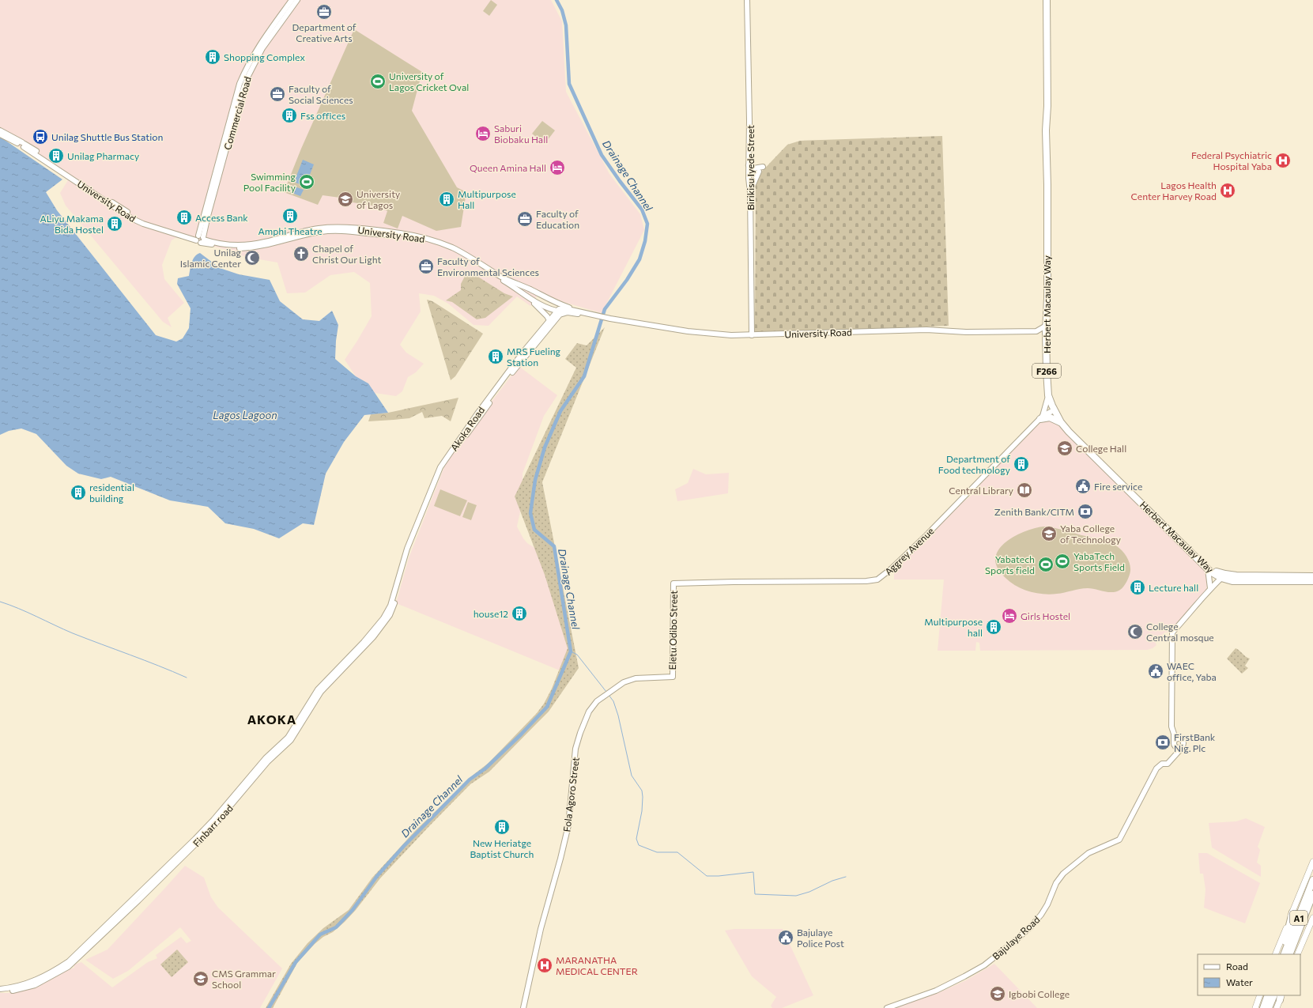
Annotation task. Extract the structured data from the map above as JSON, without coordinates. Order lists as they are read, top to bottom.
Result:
{
  "streets": {
    "highway": ["Herbert Macaulay Way", "F266", "A1"],
    "main road": [
      "Commercial Road",
      "Birikisu Iyede Street",
      "University Road",
      "Akoka Road",
      "Aggrey Avenue",
      "Eletu Odibo Street",
      "Fola Agoro Street",
      "Finbarr road",
      "Bajulaye Road"
    ]
  },
  "crossings": [
    ["Commercial Road", "University Road"],
    ["Birikisu Iyede Street", "University Road"],
    ["University Road", "Akoka Road"],
    ["Akoka Road", "Finbarr road"],
    ["Aggrey Avenue", "Eletu Odibo Street"],
    ["Eletu Odibo Street", "Fola Agoro Street"]
  ],
  "districts": ["AKOKA"],
  "water": ["Drainage Channel", "Lagos Lagoon"],
  "places": {
    "office": [
      "Department of Creative Arts",
      "Faculty of Social Sciences",
      "Faculty of Education",
      "Faculty of Environmental Sciences"
    ],
    "building": [
      "Shopping Complex",
      "Fss offices",
      "Unilag Pharmacy",
      "Multipurpose Hall",
      "Amphi Theatre",
      "Access Bank",
      "ALiyu Makama Bida Hostel",
      "MRS Fueling Station",
      "Department of Food technology",
      "residential building",
      "Lecture hall",
      "house12",
      "Multipurpose hall",
      "New Heriatge Baptist Church"
    ],
    "sports": [
      "University of Lagos Cricket Oval",
      "Swimming Pool Facility",
      "YabaTech Sports Field",
      "Yabatech Sports field"
    ],
    "hotel": ["Saburi Biobaku Hall", "Queen Amina Hall", "Girls Hostel"],
    "bus stop": ["Unilag Shuttle Bus Station"],
    "hospital": ["Federal Psychiatric Hospital Yaba", "Lagos Health Center Harvey Road", "MARANATHA MEDICAL CENTER"],
    "school or university": [
      "University of Lagos",
      "College Hall",
      "Yaba College of Technology",
      "CMS Grammar School",
      "Igbobi College"
    ],
    "church": ["Chapel of Christ Our Light"],
    "mosque": ["Unilag Islamic Center", "College Central mosque"],
    "public building": ["Fire service", "WAEC office, Yaba", "Bajulaye Police Post"],
    "library": ["Central Library"],
    "bank": ["Zenith Bank/CITM", "FirstBank Nig. Plc"]
  },
  "legend": ["Road", "Water"]
}
